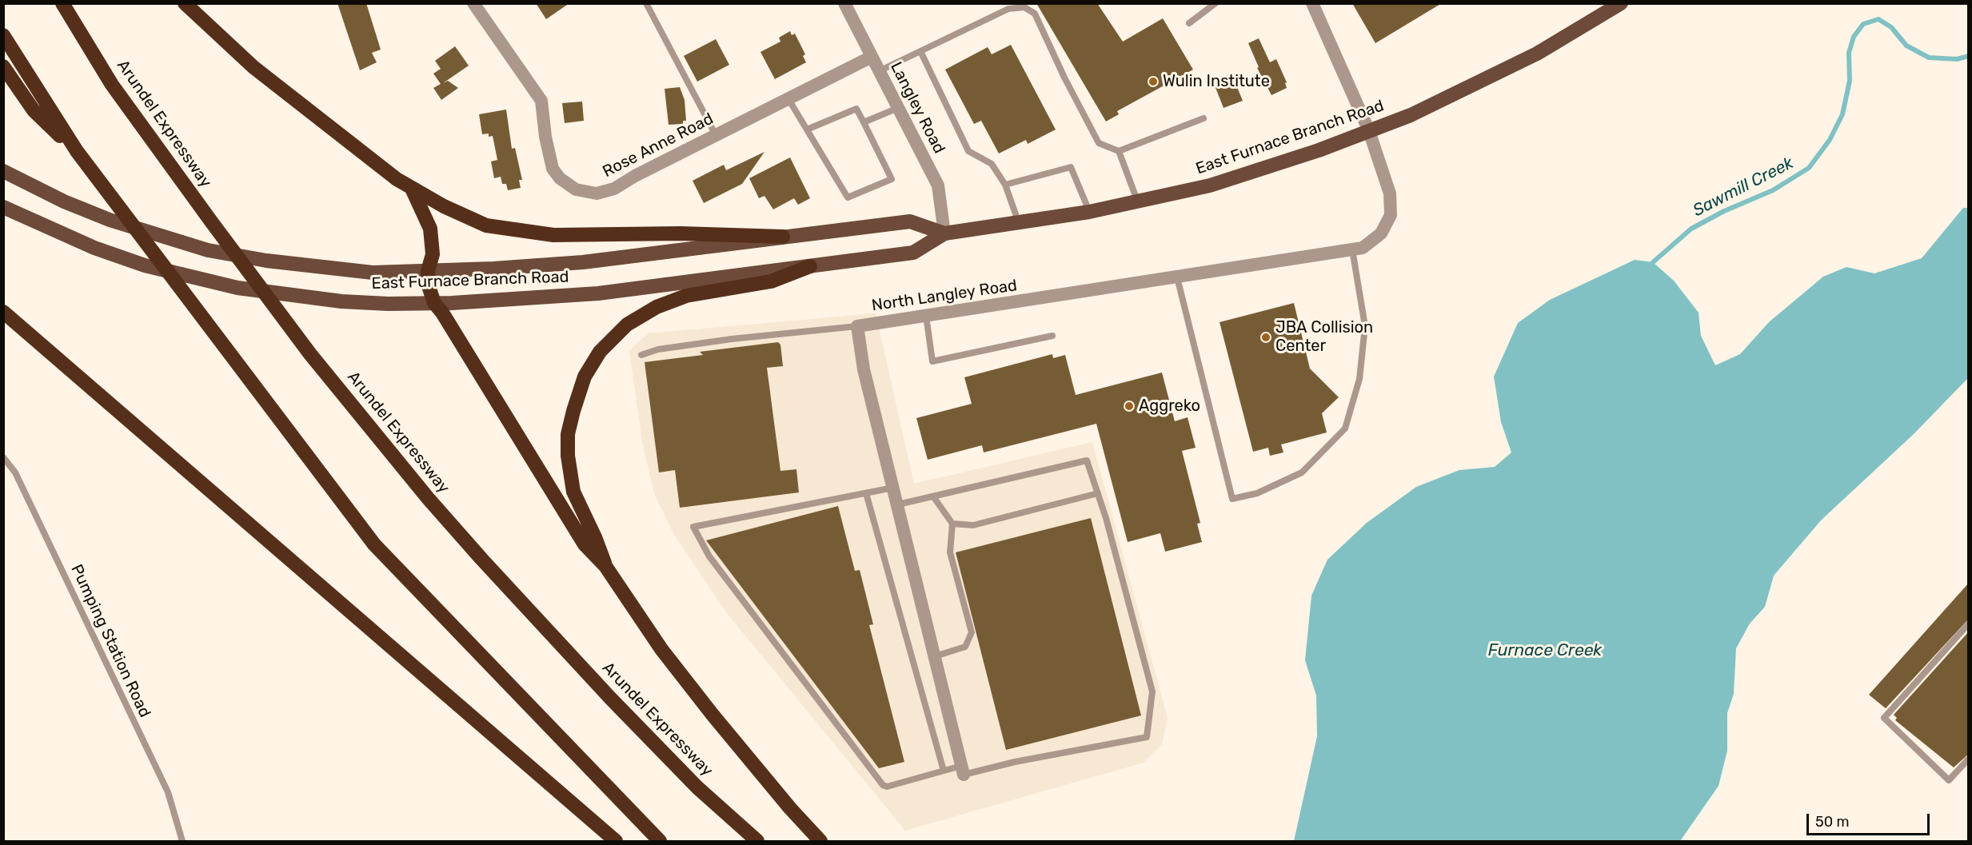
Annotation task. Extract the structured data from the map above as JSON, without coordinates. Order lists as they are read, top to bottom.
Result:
{
  "streets": {
    "highway": ["Arundel Expressway"],
    "main road": ["East Furnace Branch Road"],
    "street": ["Langley Road", "Rose Anne Road", "North Langley Road"],
    "lane": ["Pumping Station Road"]
  },
  "crossings": [
    ["Langley Road", "East Furnace Branch Road"],
    ["Langley Road", "Rose Anne Road"],
    ["East Furnace Branch Road", "North Langley Road"]
  ],
  "water": ["Sawmill Creek", "Furnace Creek"],
  "places": ["Wulin Institute", "JBA Collision Center", "Aggreko"],
  "scale_bar": "50 m"
}
